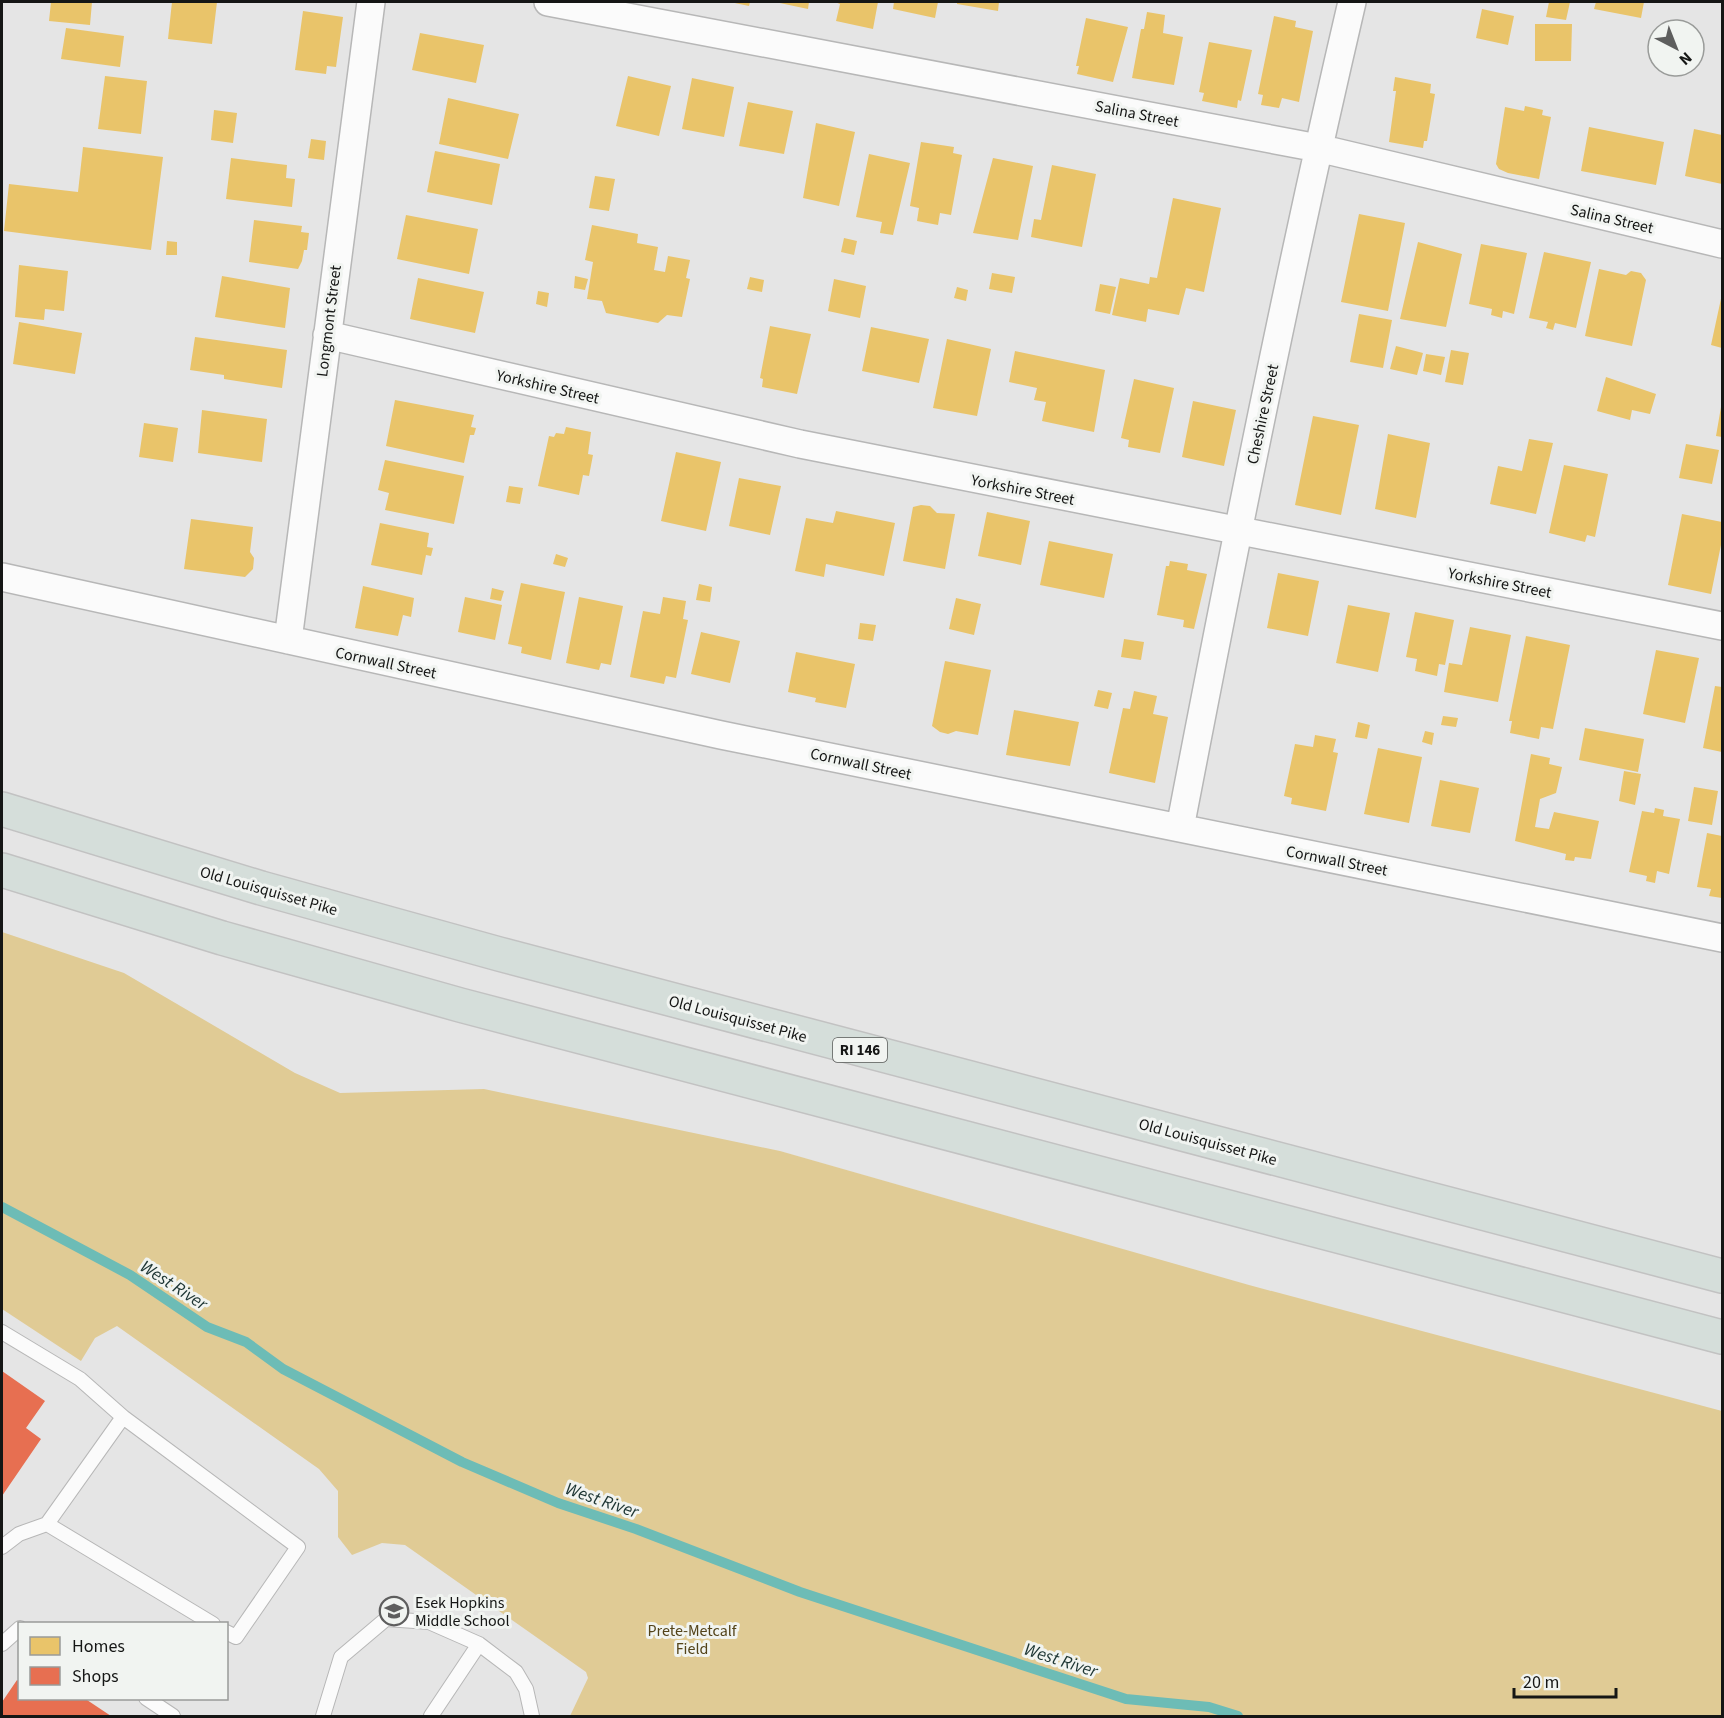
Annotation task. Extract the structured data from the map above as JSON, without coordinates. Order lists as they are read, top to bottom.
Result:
{
  "streets": {
    "highway": ["Old Louisquisset Pike", "RI 146"],
    "street": [
      "Salina Street",
      "Longmont Street",
      "Yorkshire Street",
      "Cheshire Street",
      "Cornwall Street"
    ]
  },
  "crossings": [
    ["Salina Street", "Cheshire Street"],
    ["Longmont Street", "Yorkshire Street"],
    ["Longmont Street", "Cornwall Street"],
    ["Yorkshire Street", "Cheshire Street"],
    ["Cheshire Street", "Cornwall Street"]
  ],
  "water": ["West River"],
  "parks": ["Prete-Metcalf Field"],
  "places": {
    "school or university": ["Esek Hopkins Middle School"]
  },
  "legend": ["Homes", "Shops"],
  "scale_bar": "20 m",
  "north": "bottom right"
}
